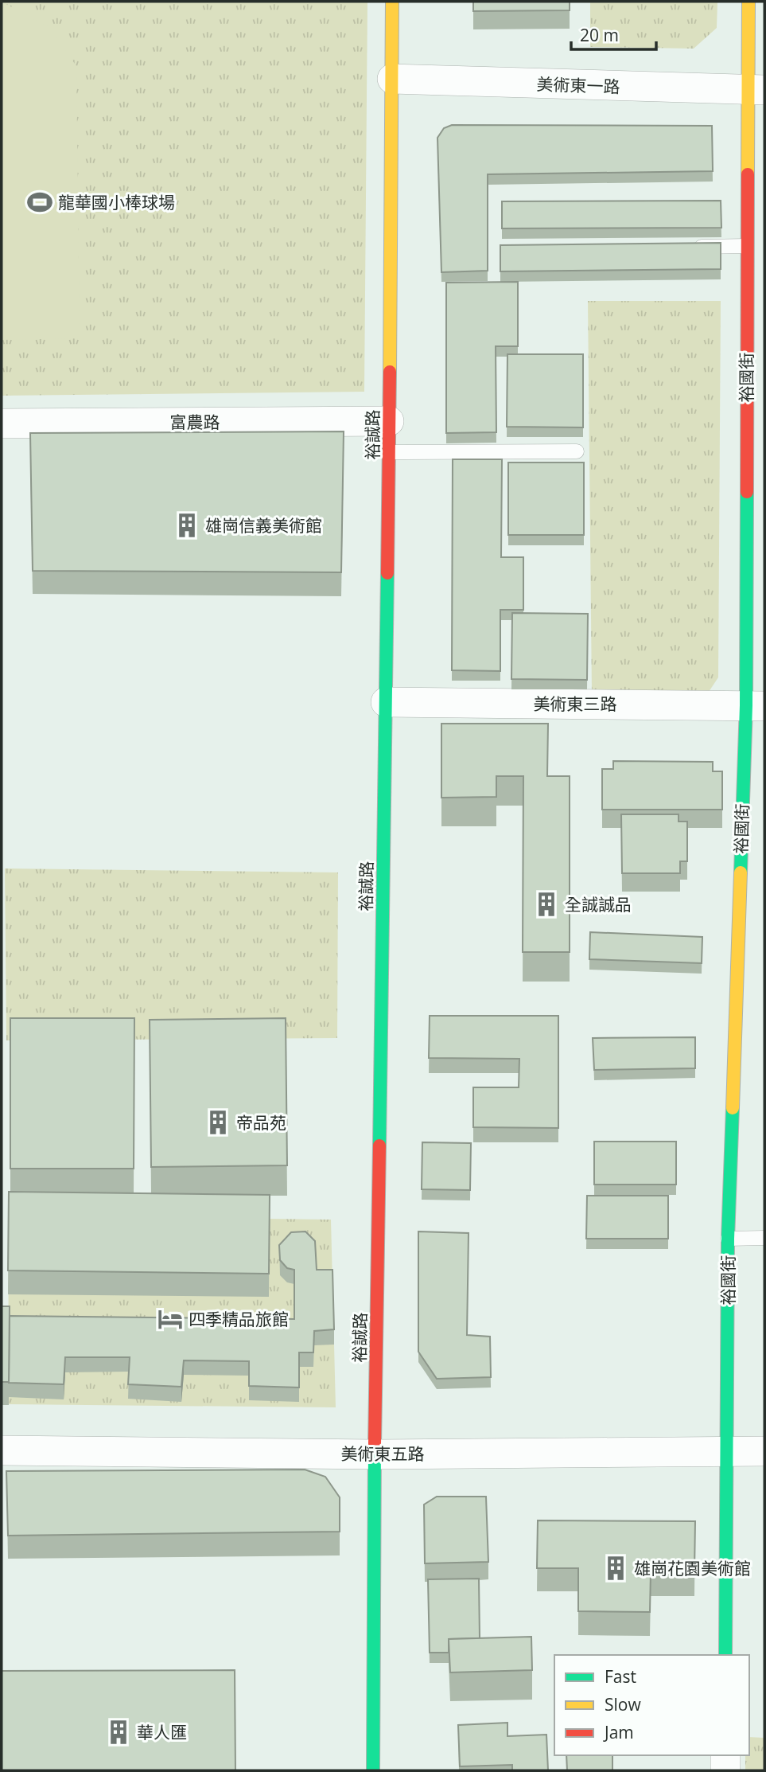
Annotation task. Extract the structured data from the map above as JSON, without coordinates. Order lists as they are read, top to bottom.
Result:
{
  "streets": {
    "street": [
      "美術東一路",
      "裕國街",
      "富農路",
      "裕誠路",
      "美術東三路",
      "美術東五路"
    ]
  },
  "crossings": [
    ["美術東一路", "裕國街"],
    ["美術東一路", "裕誠路"],
    ["裕國街", "美術東三路"],
    ["裕國街", "美術東五路"],
    ["富農路", "裕誠路"],
    ["裕誠路", "美術東三路"],
    ["裕誠路", "美術東五路"]
  ],
  "places": {
    "sports": ["龍華國小棒球場"],
    "building": [
      "雄崗信義美術館",
      "全誠誠品",
      "帝品苑",
      "雄崗花園美術館",
      "華人匯"
    ],
    "hotel": ["四季精品旅館"]
  },
  "legend": ["Fast", "Slow", "Jam"],
  "scale_bar": "20 m"
}
